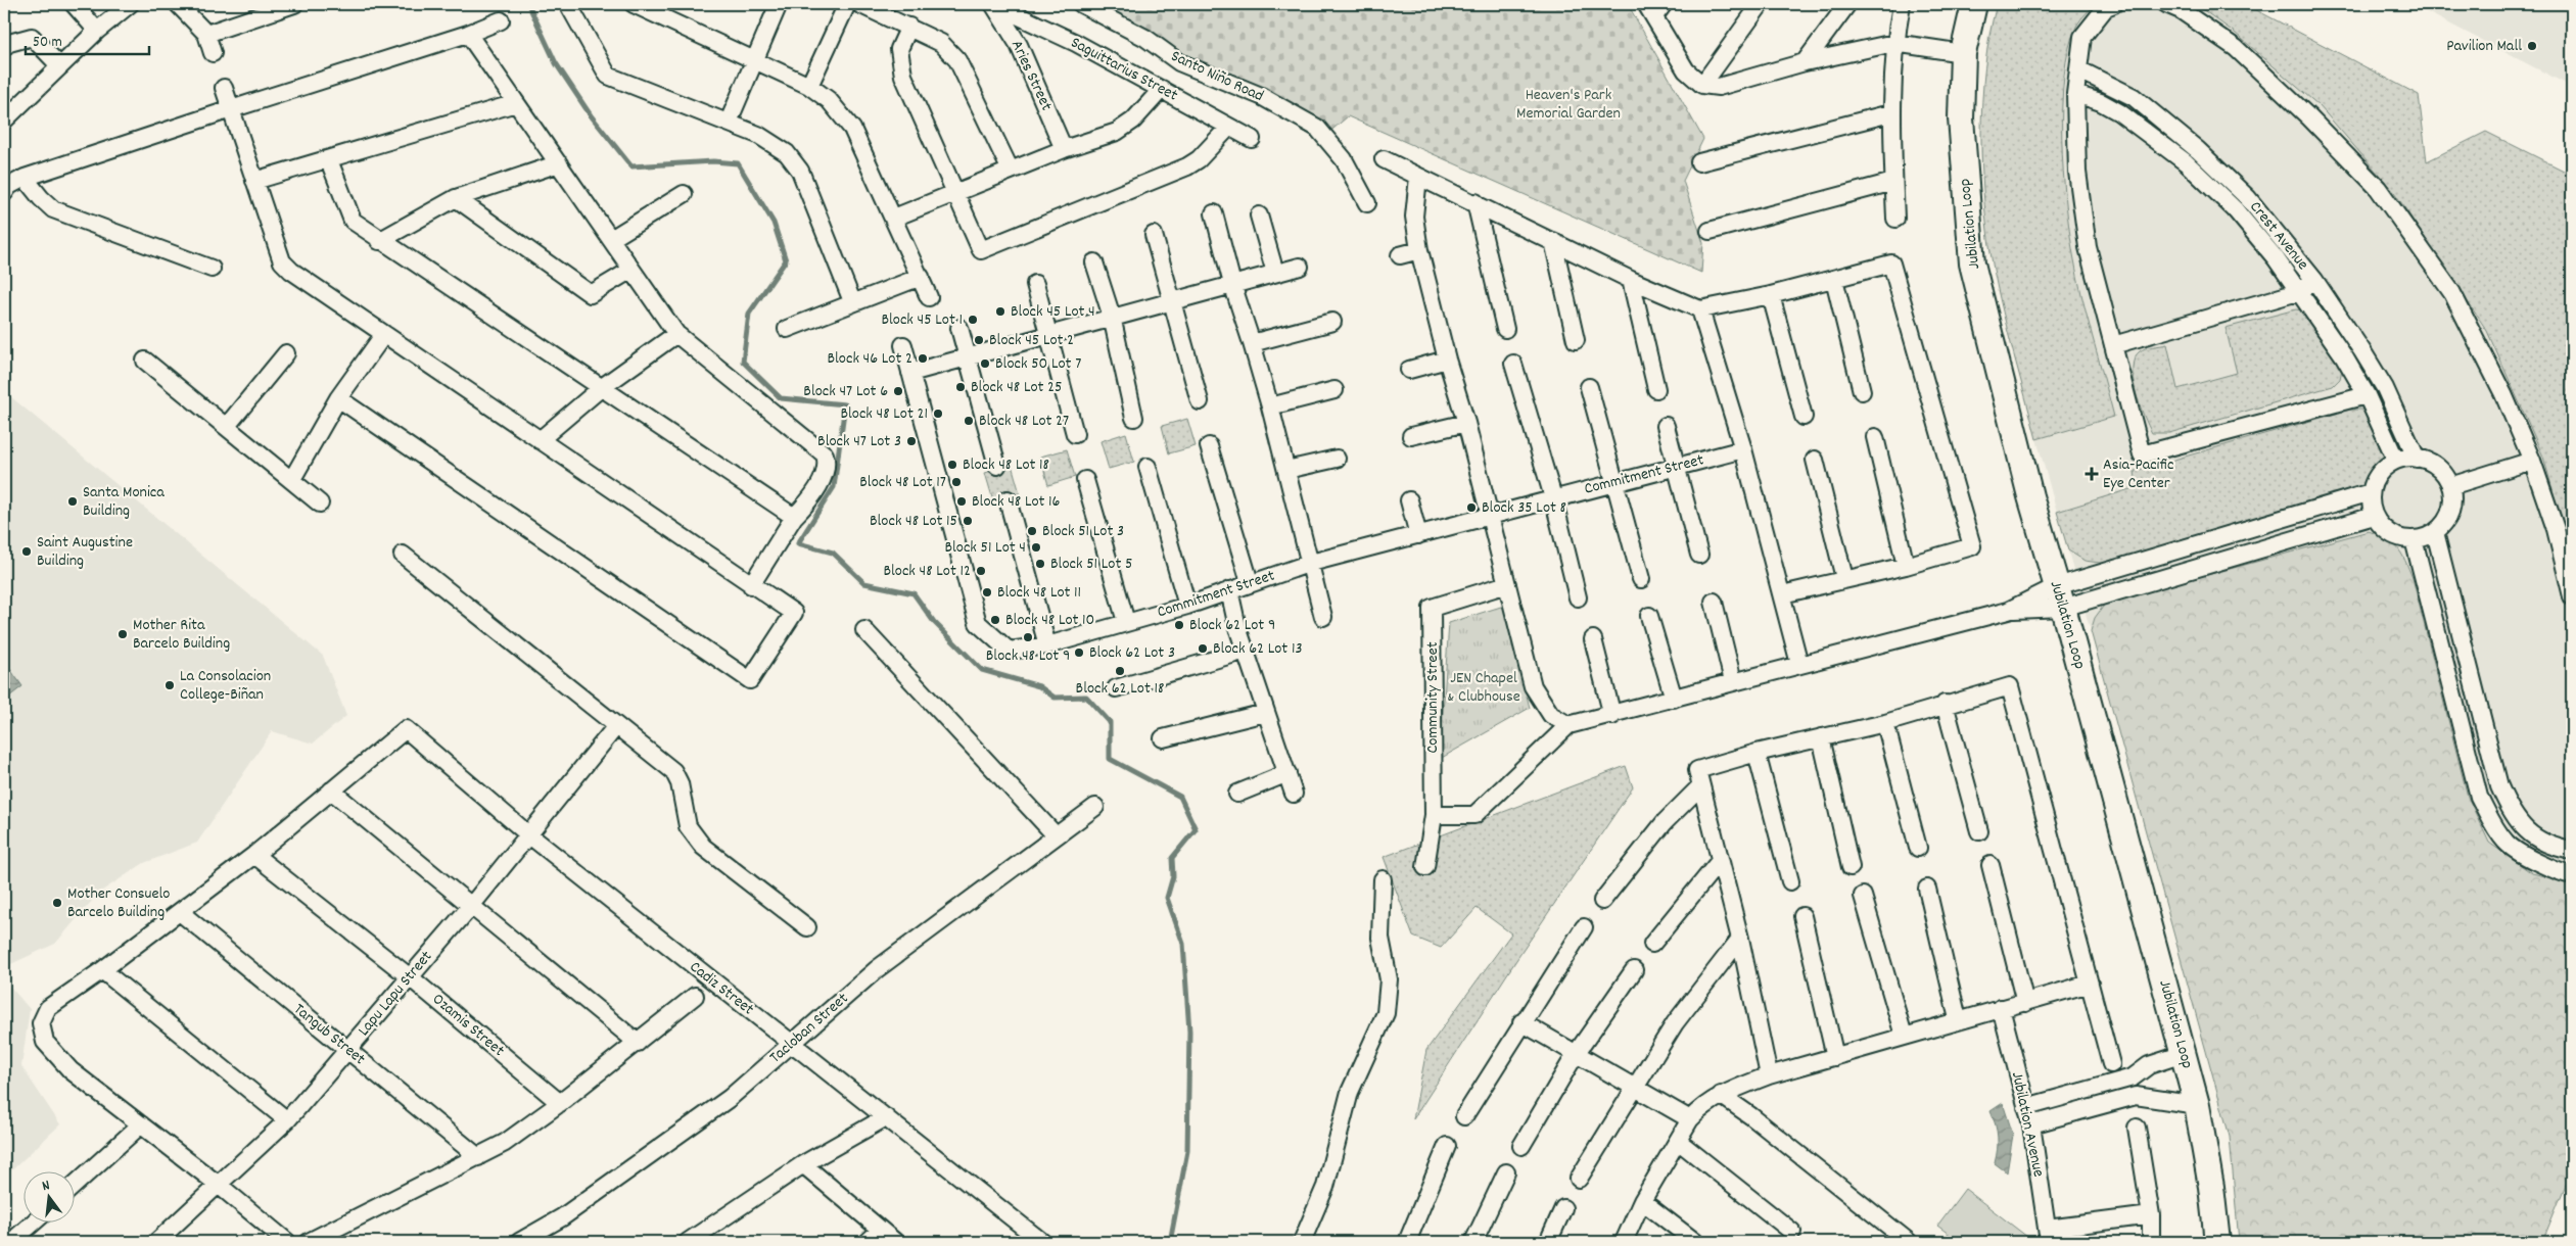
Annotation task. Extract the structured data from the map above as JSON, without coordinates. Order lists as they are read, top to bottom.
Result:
{
  "streets": {
    "main road": ["Jubilation Loop"],
    "street": [
      "Saguittarius Street",
      "Aries Street",
      "Santo Niño Road",
      "Crest Avenue",
      "Commitment Street",
      "Community Street",
      "Cadiz Street",
      "Lapu Lapu Street",
      "Ozamis Street",
      "Tacloban Street",
      "Tangub Street",
      "Jubilation Avenue"
    ]
  },
  "crossings": [
    ["Saguittarius Street", "Aries Street"],
    ["Cadiz Street", "Lapu Lapu Street"],
    ["Cadiz Street", "Tacloban Street"],
    ["Lapu Lapu Street", "Ozamis Street"],
    ["Lapu Lapu Street", "Tangub Street"]
  ],
  "parks": ["Heaven's Park Memorial Garden", "JEN Chapel & Clubhouse"],
  "places": {
    "other": [
      "Pavilion Mall",
      "Block 45 Lot 4",
      "Block 45 Lot 1",
      "Block 45 Lot 2",
      "Block 46 Lot 2",
      "Block 50 Lot 7",
      "Block 48 Lot 25",
      "Block 47 Lot 6",
      "Block 48 Lot 21",
      "Block 48 Lot 27",
      "Block 47 Lot 3",
      "Block 48 Lot 18",
      "Block 48 Lot 17",
      "Santa Monica Building",
      "Block 48 Lot 16",
      "Block 35 Lot 8",
      "Block 48 Lot 15",
      "Block 51 Lot 3",
      "Block 51 Lot 4",
      "Saint Augustine Building",
      "Block 51 Lot 5",
      "Block 48 Lot 12",
      "Block 48 Lot 11",
      "Block 48 Lot 10",
      "Block 62 Lot 9",
      "Mother Rita Barcelo Building",
      "Block 48 Lot 9",
      "Block 62 Lot 13",
      "Block 62 Lot 3",
      "Block 62 Lot 18",
      "La Consolacion College-Biñan",
      "Mother Consuelo Barcelo Building"
    ],
    "health": ["Asia-Pacific Eye Center"]
  },
  "scale_bar": "50 m",
  "north": "top"
}
